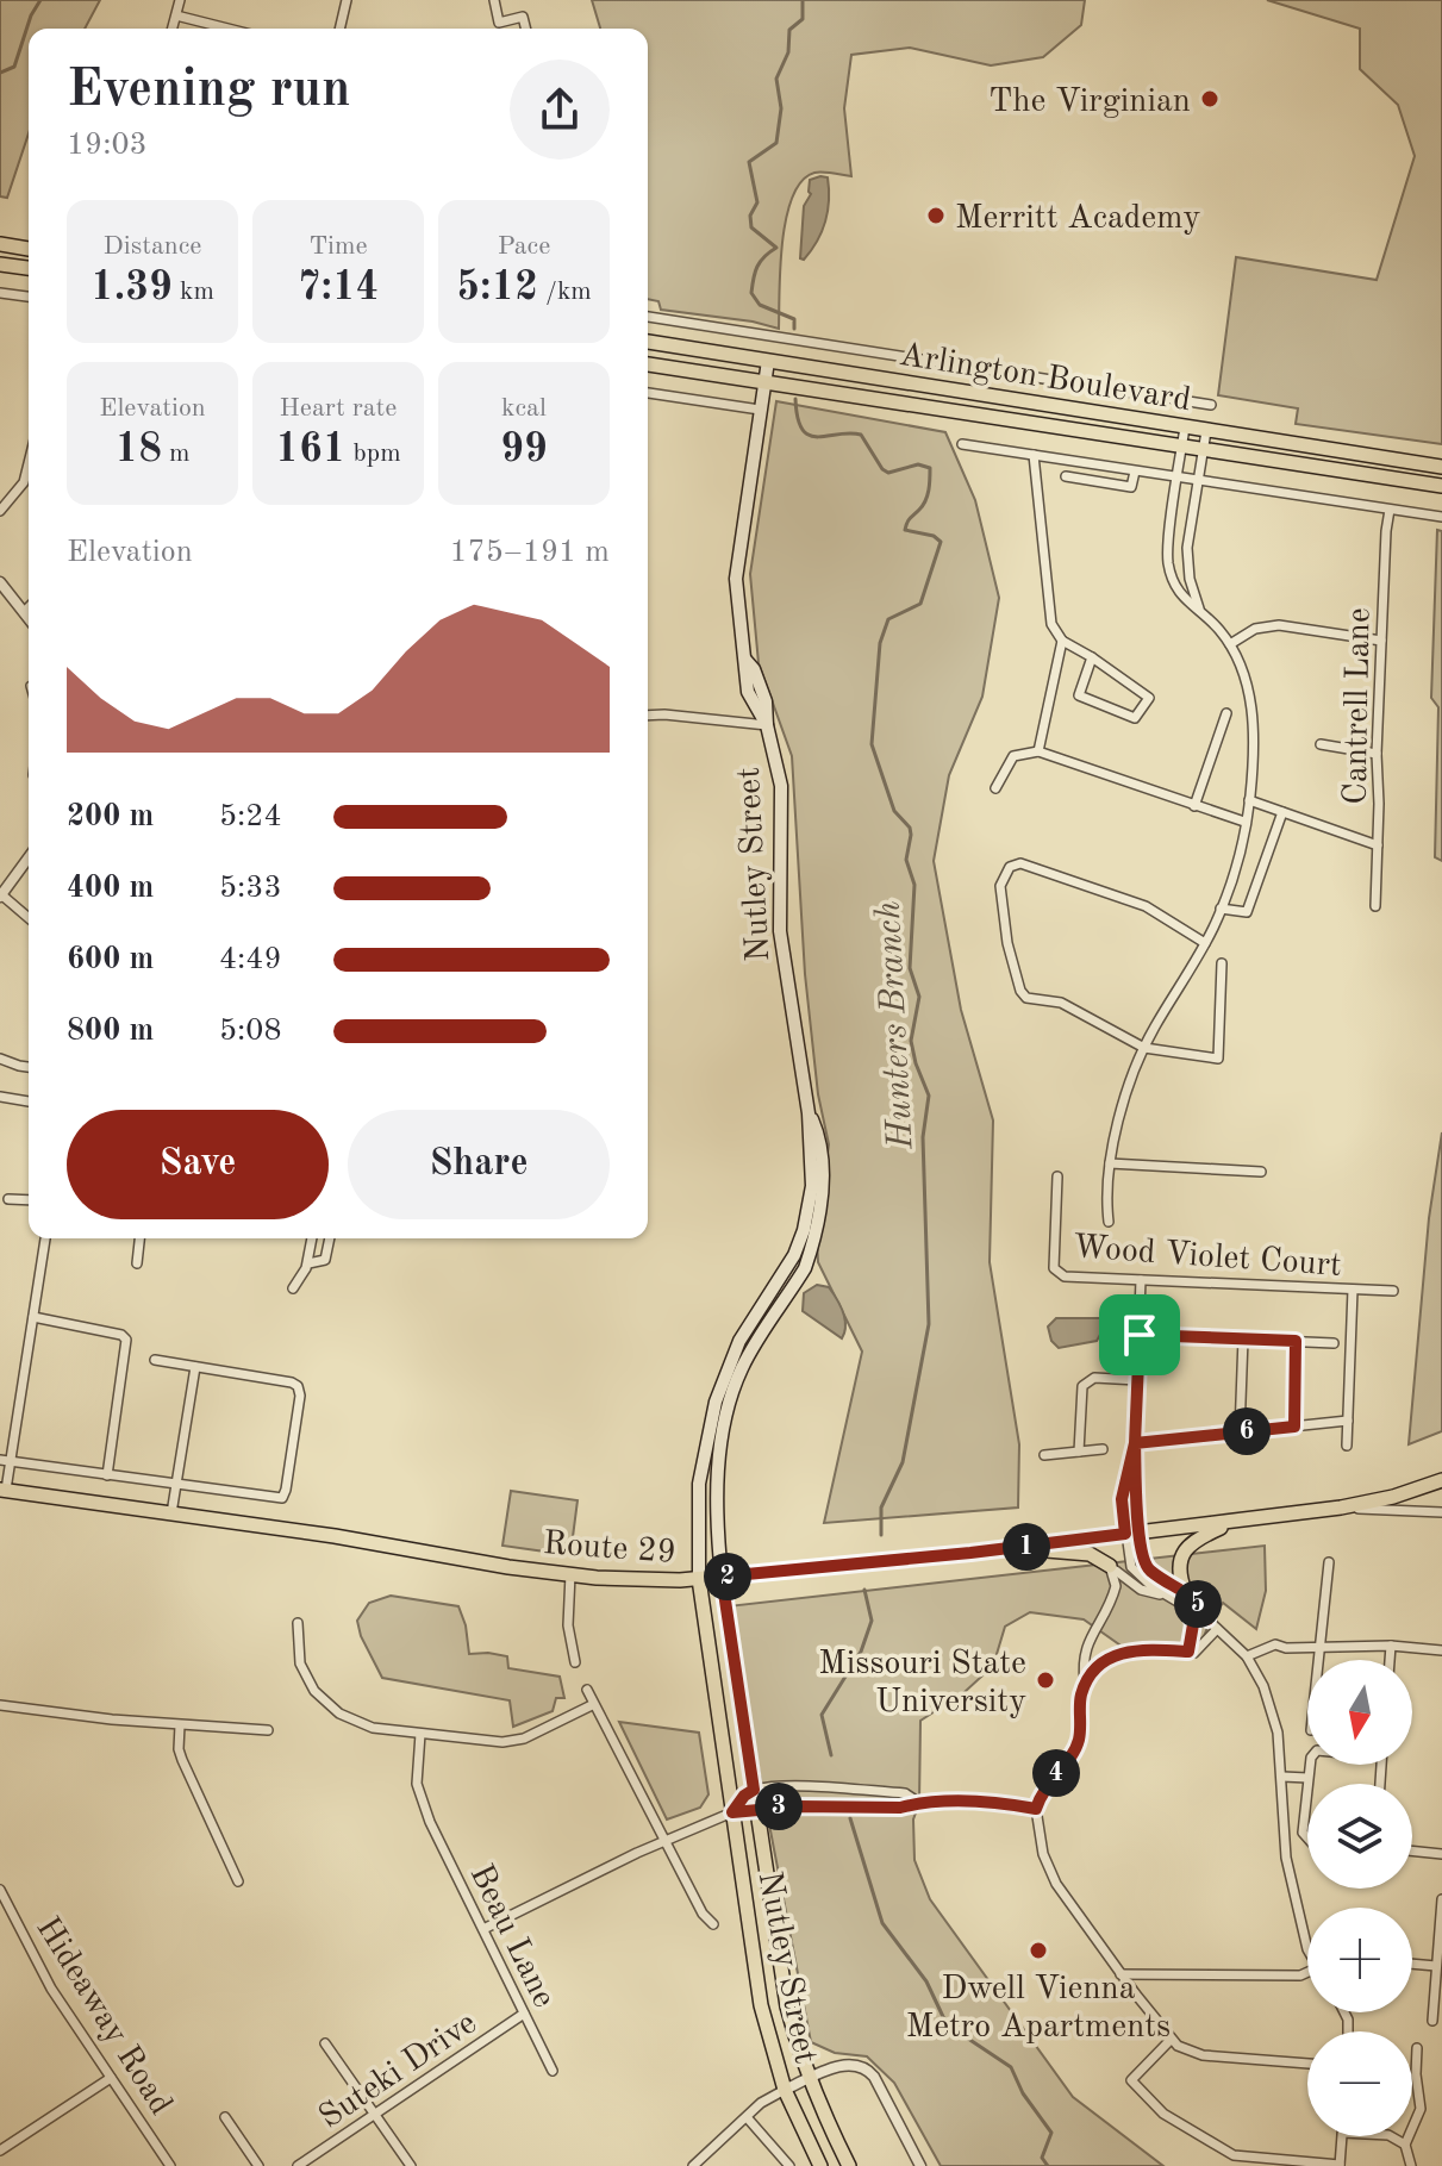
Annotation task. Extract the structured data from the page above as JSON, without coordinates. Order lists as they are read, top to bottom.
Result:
{
  "streets": {
    "main road": ["Arlington Boulevard", "Nutley Street", "Route 29"],
    "street": [
      "Cantrell Lane",
      "Wood Violet Court",
      "Beau Lane",
      "Hideaway Road",
      "Suteki Drive"
    ]
  },
  "crossings": [
    ["Arlington Boulevard", "Nutley Street"],
    ["Nutley Street", "Route 29"],
    ["Beau Lane", "Suteki Drive"]
  ],
  "water": ["Hunters Branch"],
  "places": [
    "The Virginian",
    "Merritt Academy",
    "Missouri State University",
    "Dwell Vienna Metro Apartments"
  ],
  "north": "bottom",
  "page": {
    "heading": ["Evening run", "19:03"],
    "stats": [
      ["Distance", "1.39 km"],
      ["Time", "7:14"],
      ["Pace", "5:12 /km"],
      ["Elevation", "18 m"],
      ["Heart rate", "161 bpm"],
      ["kcal", "99"]
    ],
    "chart": ["Elevation", "175–191 m"],
    "list": [
      {
        "name": "200 m",
        "note": "5:24"
      },
      {
        "name": "400 m",
        "note": "5:33"
      },
      {
        "name": "600 m",
        "note": "4:49"
      },
      {
        "name": "800 m",
        "note": "5:08"
      }
    ],
    "buttons": ["Save", "Share"],
    "pins": [
      "6",
      "1",
      "2",
      "5",
      "4",
      "3"
    ],
    "map_buttons": ["+", "−"]
  }
}
